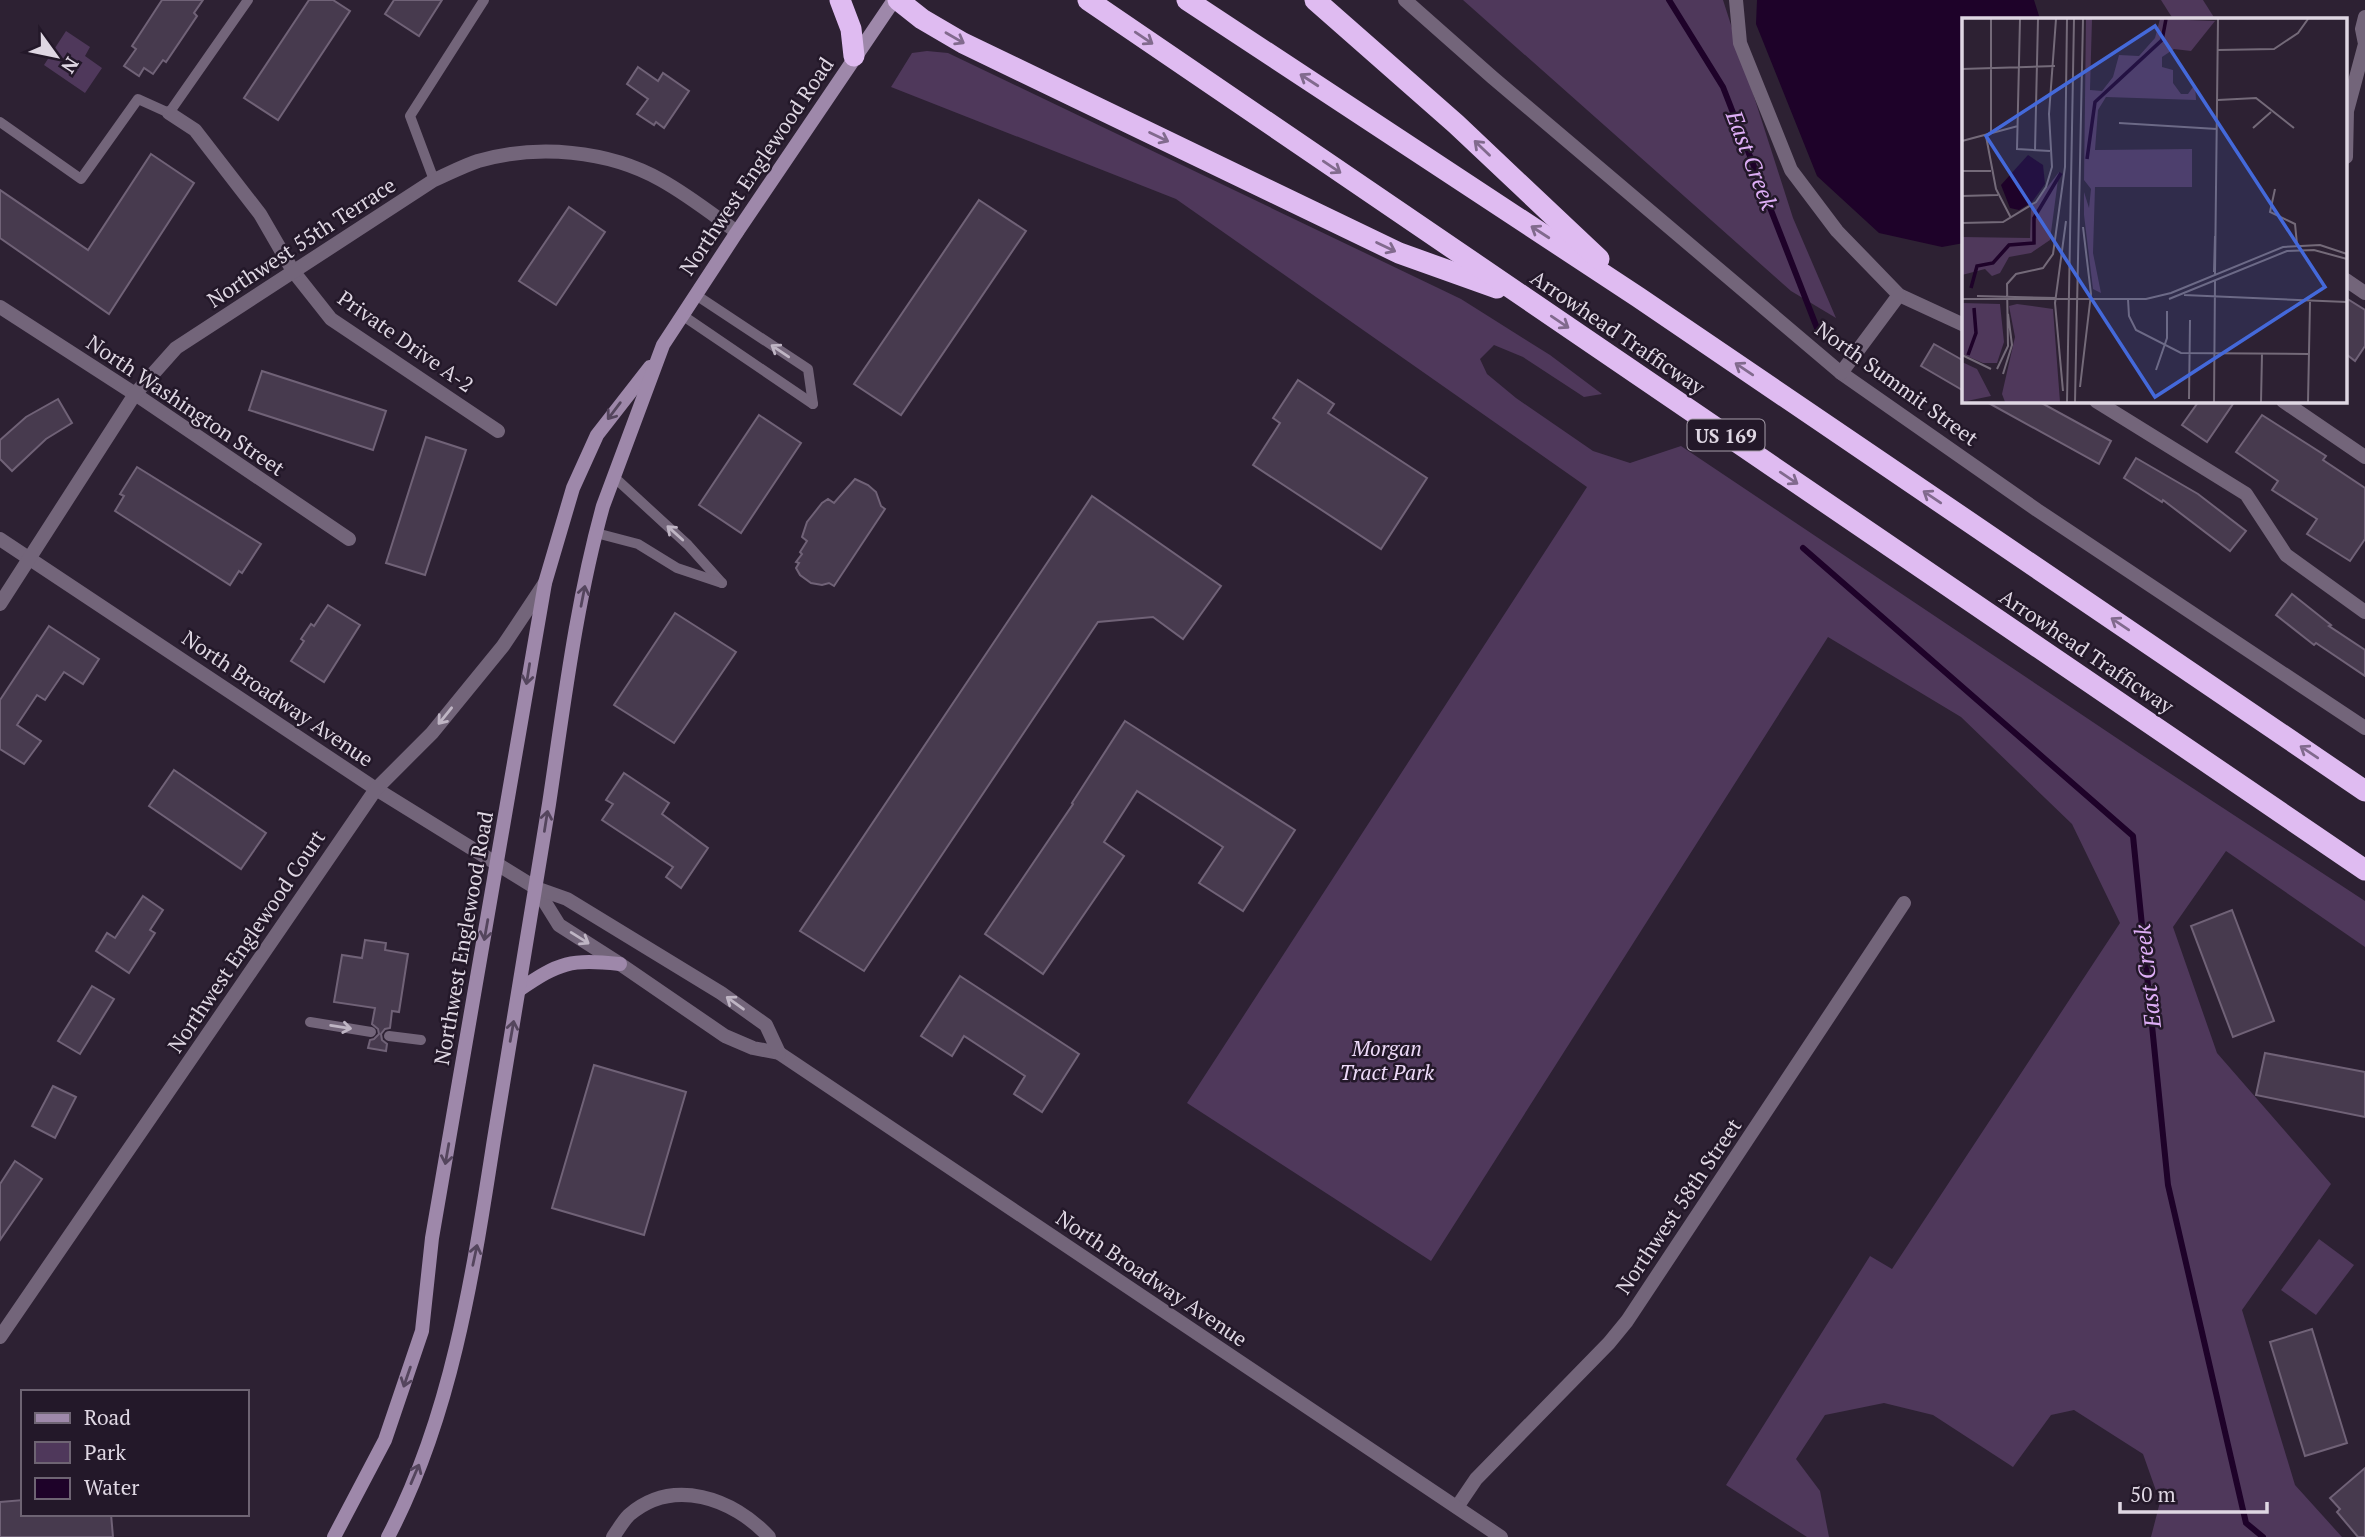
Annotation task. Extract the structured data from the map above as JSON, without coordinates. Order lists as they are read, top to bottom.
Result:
{
  "streets": {
    "highway": ["Arrowhead Trafficway", "US 169"],
    "main road": ["Northwest Englewood Road"],
    "street": [
      "Northwest 55th Terrace",
      "Private Drive A-2",
      "North Summit Street",
      "North Washington Street",
      "North Broadway Avenue",
      "Northwest Englewood Court",
      "Northwest 58th Street"
    ]
  },
  "crossings": [
    ["Northwest Englewood Road", "Northwest 55th Terrace"],
    ["Northwest Englewood Road", "North Broadway Avenue"],
    ["Northwest Englewood Road", "Northwest Englewood Court"],
    ["Northwest 55th Terrace", "Private Drive A-2"],
    ["Northwest 55th Terrace", "North Washington Street"],
    ["Northwest 55th Terrace", "North Broadway Avenue"],
    ["North Broadway Avenue", "Northwest Englewood Court"],
    ["North Broadway Avenue", "Northwest 58th Street"]
  ],
  "water": ["East Creek"],
  "parks": ["Morgan Tract Park"],
  "legend": ["Road", "Park", "Water"],
  "scale_bar": "50 m",
  "north": "bottom right"
}
